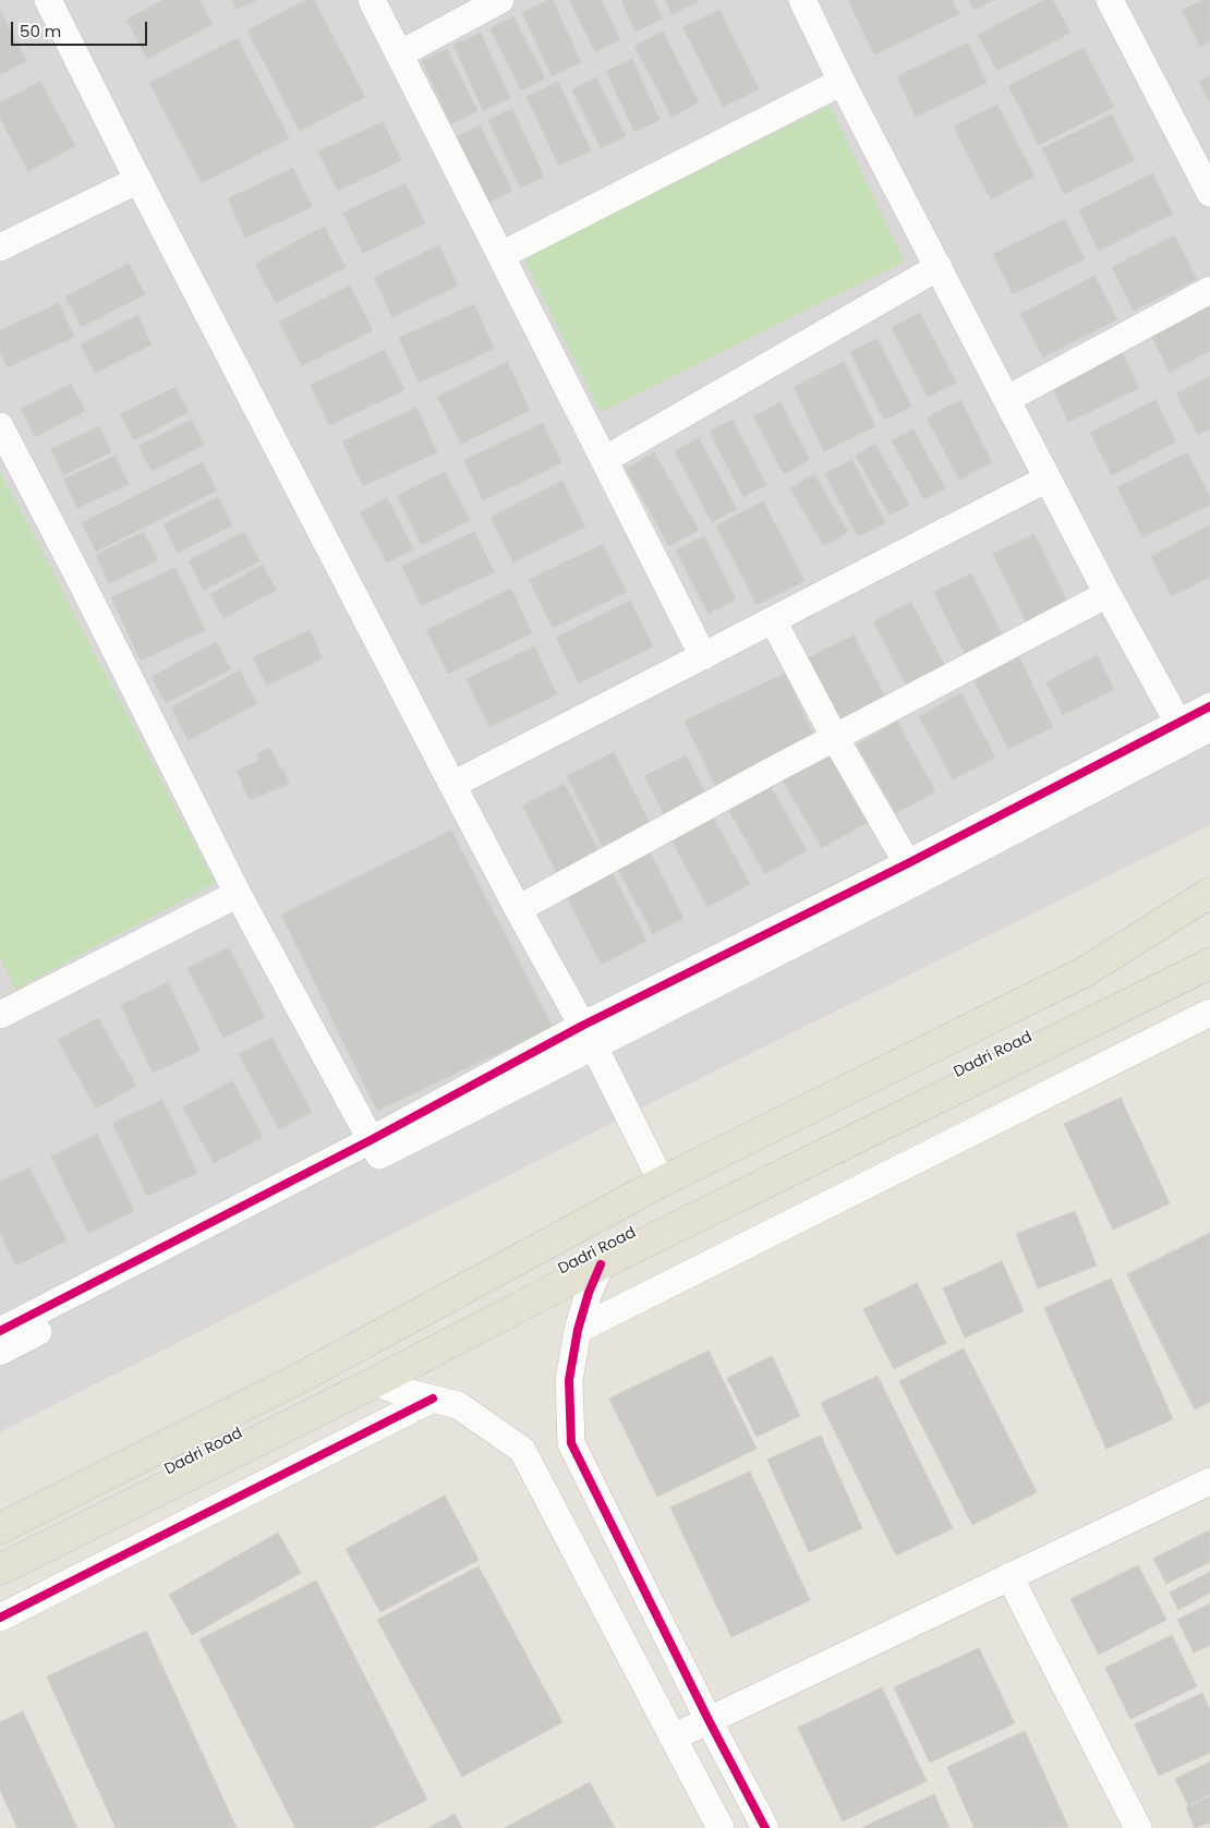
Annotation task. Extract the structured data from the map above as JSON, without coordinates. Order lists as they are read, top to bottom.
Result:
{
  "streets": {
    "main road": ["Dadri Road"]
  },
  "scale_bar": "50 m"
}
